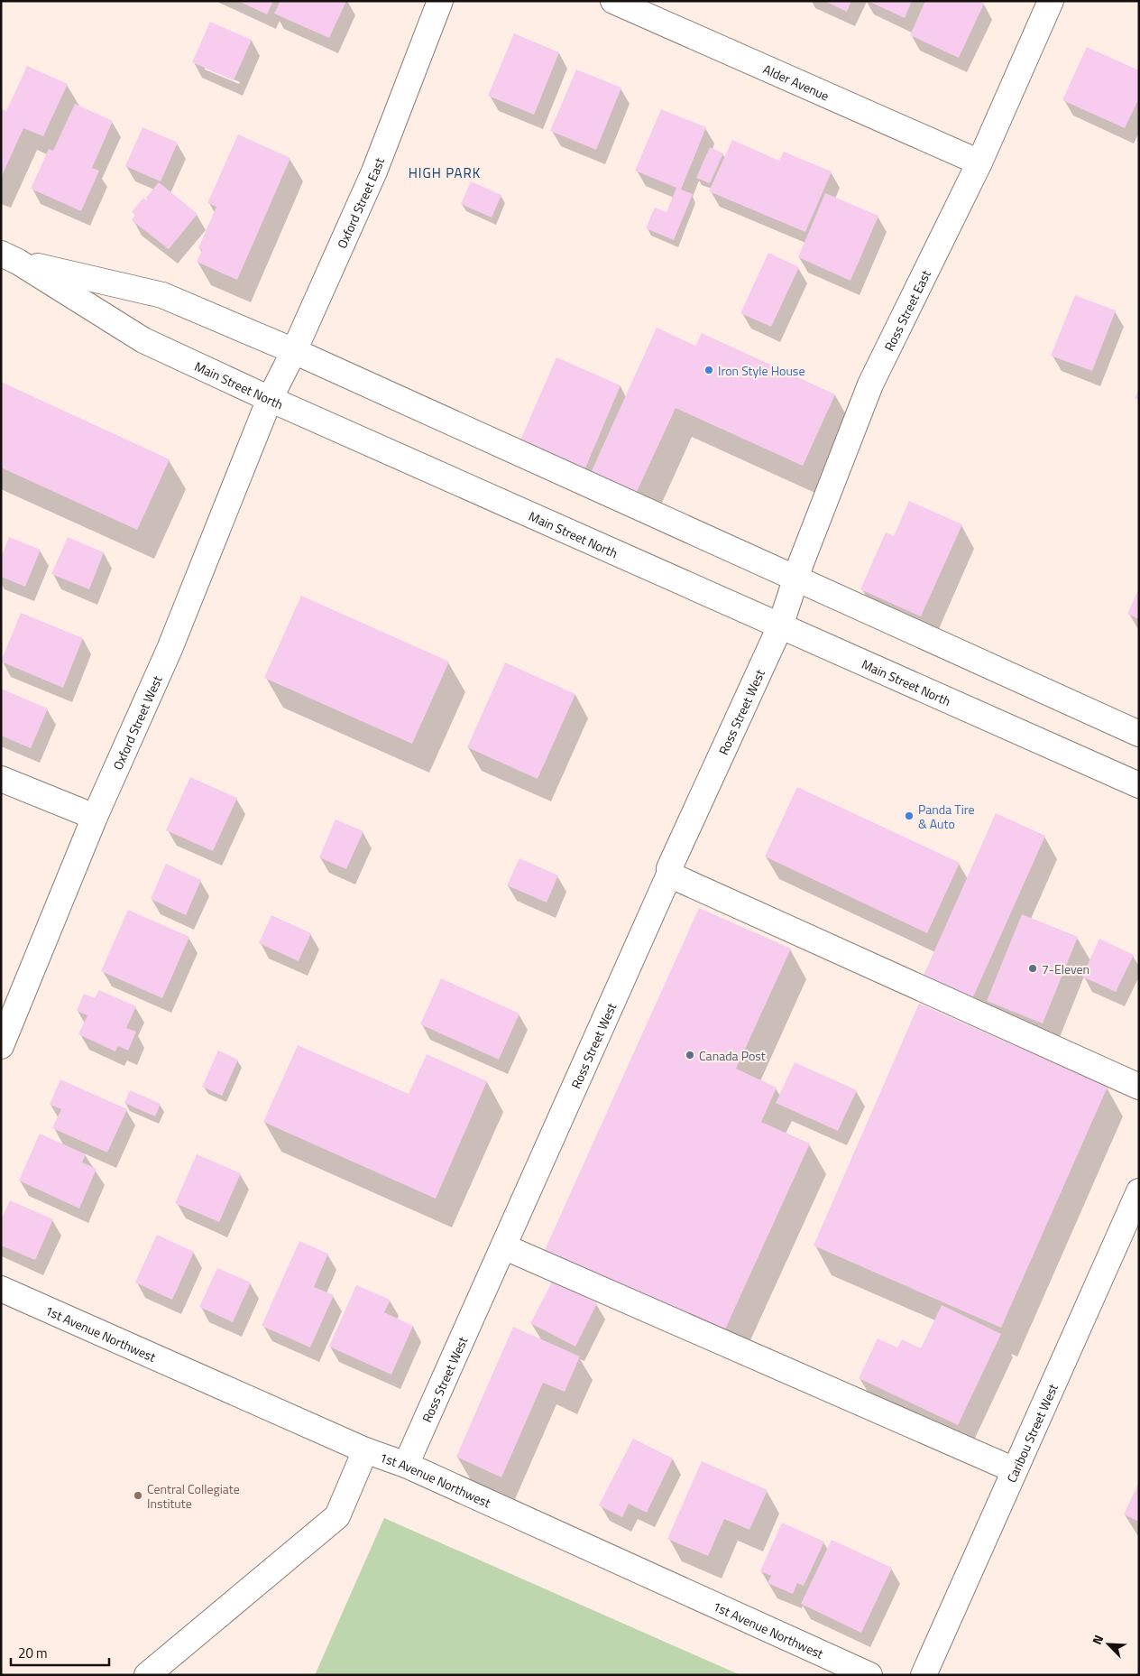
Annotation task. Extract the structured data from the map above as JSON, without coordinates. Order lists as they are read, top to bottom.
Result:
{
  "streets": {
    "street": [
      "Alder Avenue",
      "Oxford Street East",
      "Ross Street East",
      "Main Street North",
      "Ross Street West",
      "Oxford Street West",
      "1st Avenue Northwest",
      "Caribou Street West"
    ]
  },
  "crossings": [
    ["Alder Avenue", "Ross Street East"],
    ["Oxford Street East", "Main Street North"],
    ["Oxford Street East", "Oxford Street West"],
    ["Ross Street East", "Main Street North"],
    ["Ross Street East", "Ross Street West"],
    ["Main Street North", "Ross Street West"],
    ["Main Street North", "Oxford Street West"],
    ["Ross Street West", "1st Avenue Northwest"]
  ],
  "districts": ["HIGH PARK"],
  "places": [
    "Iron Style House",
    "Panda Tire & Auto",
    "7-Eleven",
    "Canada Post",
    "Central Collegiate Institute"
  ],
  "scale_bar": "20 m",
  "north": "top left"
}
